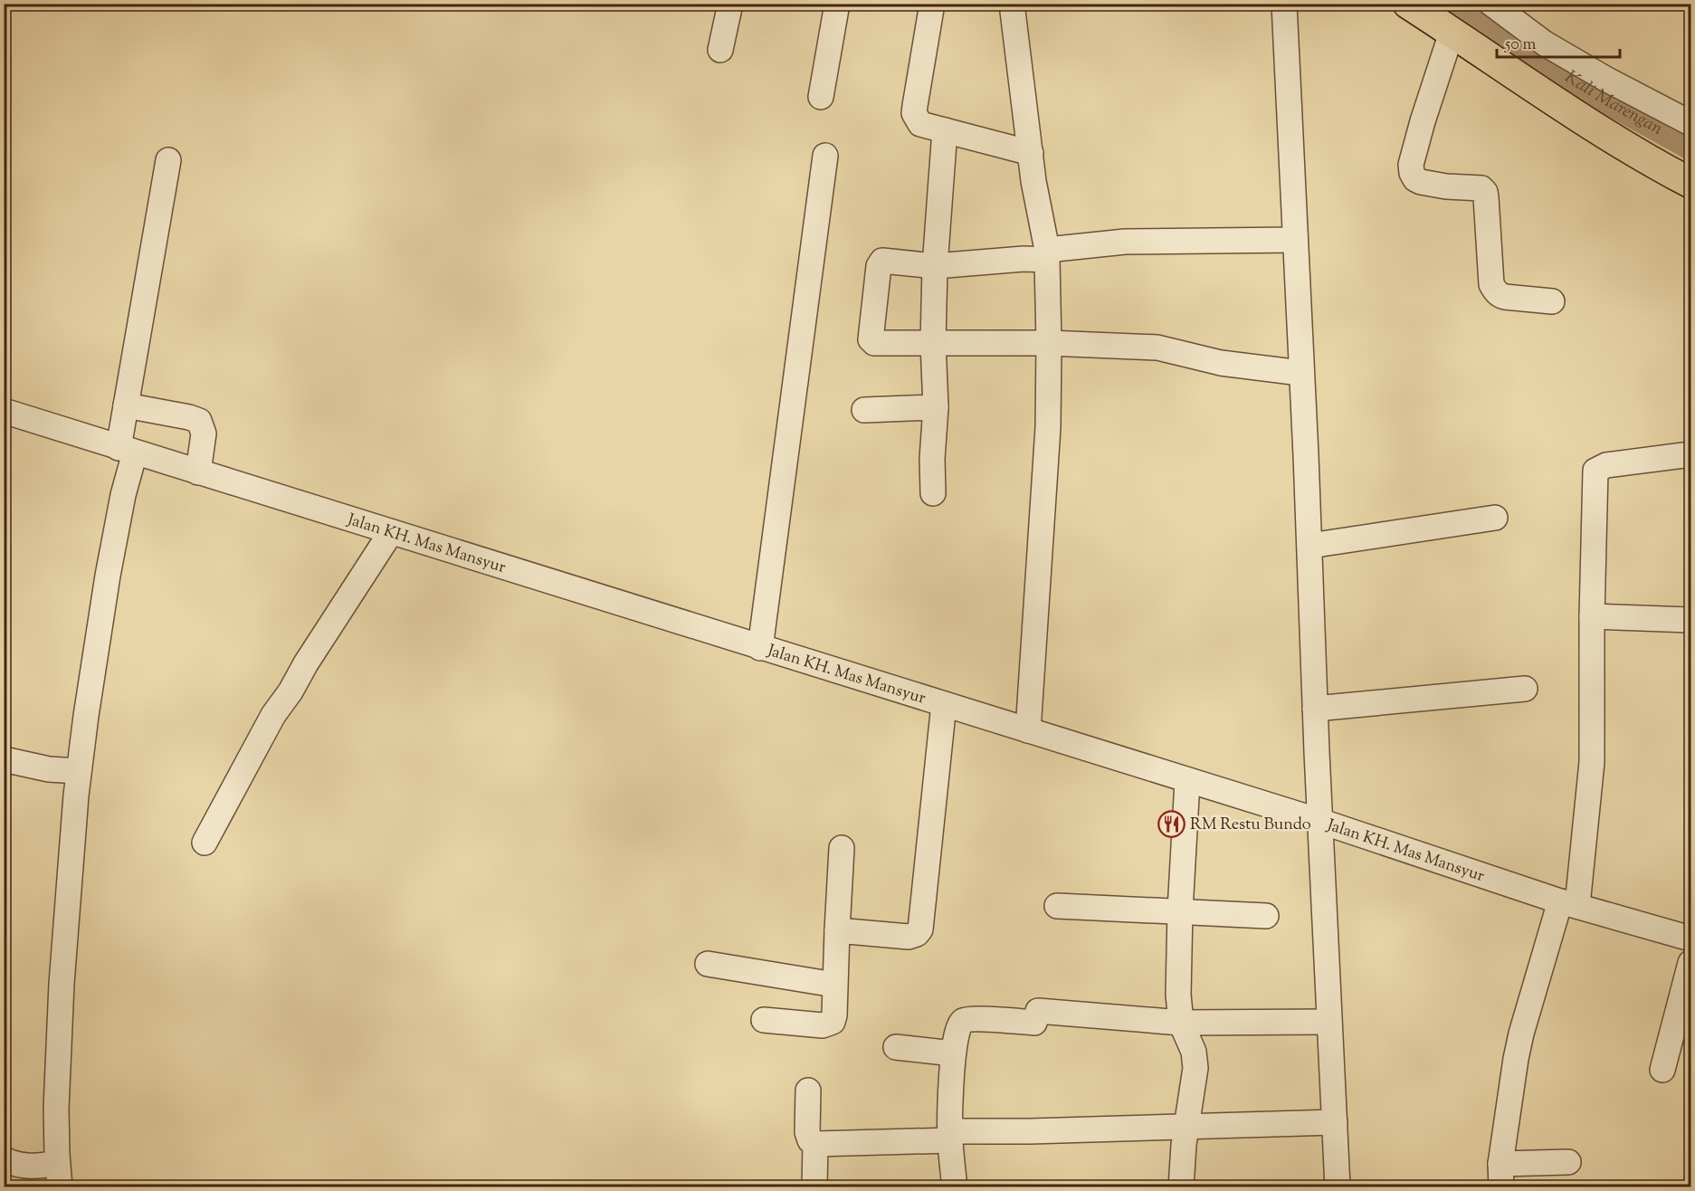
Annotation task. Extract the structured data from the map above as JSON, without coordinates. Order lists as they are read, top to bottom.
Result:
{
  "streets": {
    "street": ["Jalan KH. Mas Mansyur"]
  },
  "water": ["Kali Marengan"],
  "places": {
    "restaurant": ["RM Restu Bundo"]
  },
  "scale_bar": "50 m"
}
